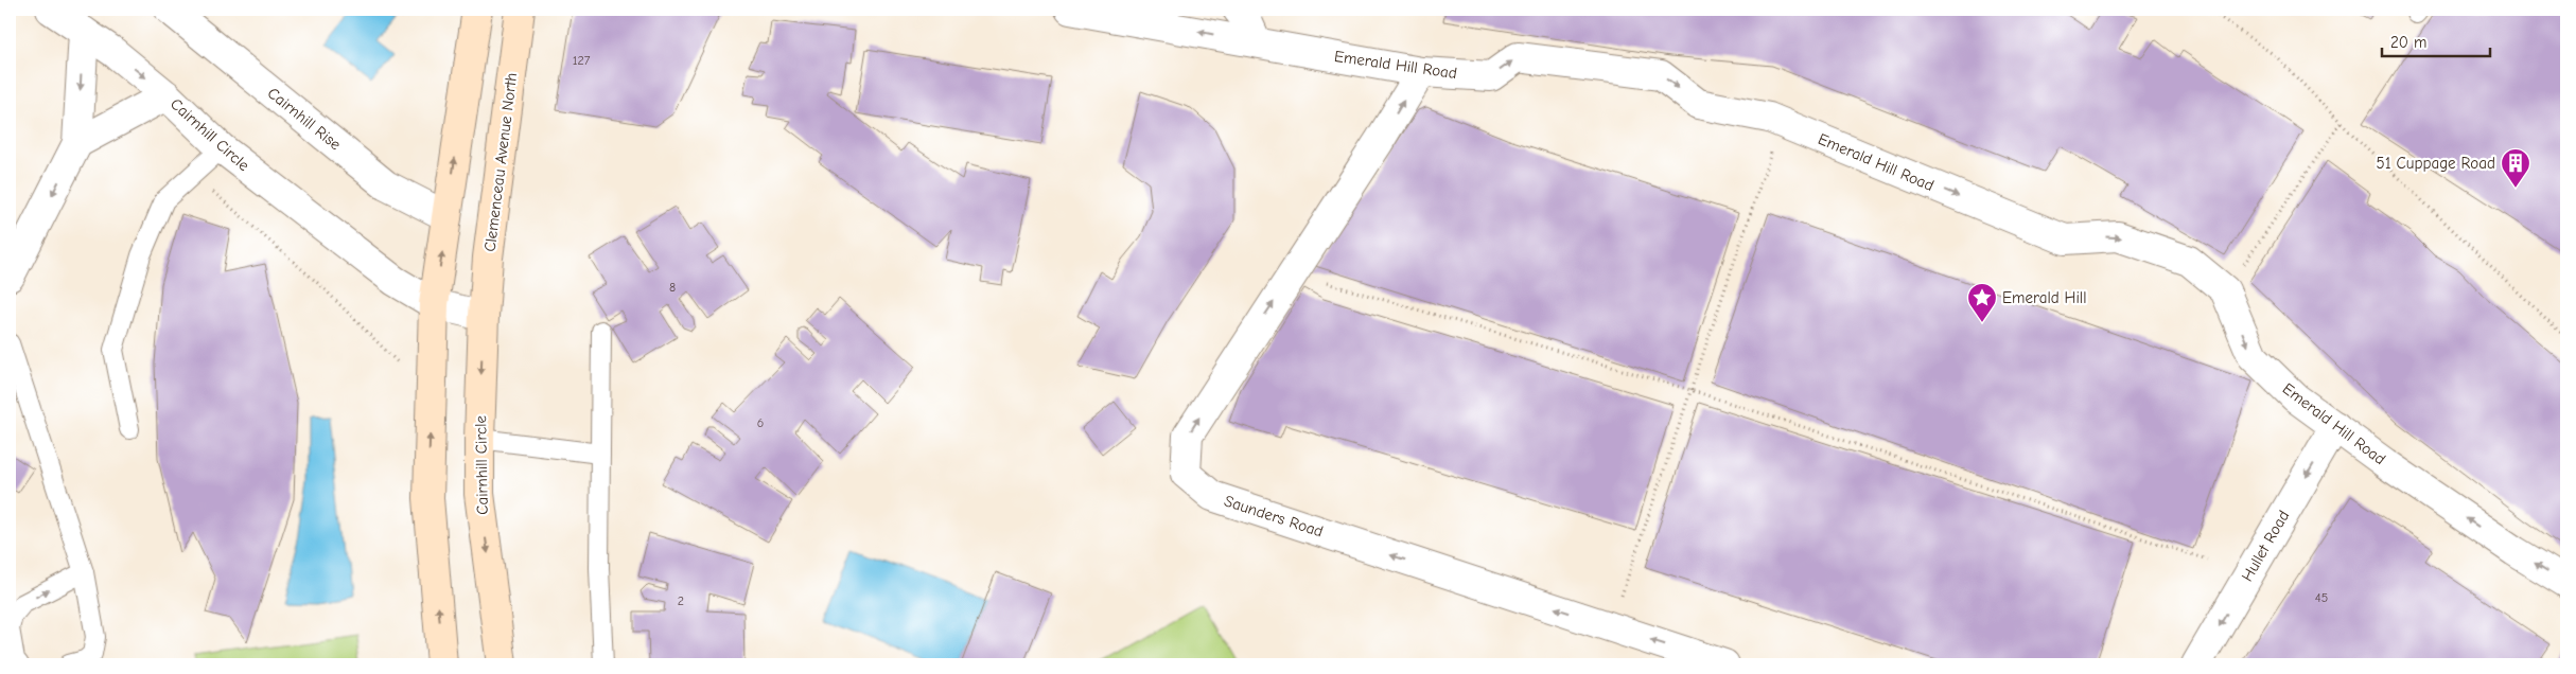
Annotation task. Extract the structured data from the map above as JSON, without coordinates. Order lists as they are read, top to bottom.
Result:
{
  "streets": {
    "main road": ["Cairnhill Circle", "Clemenceau Avenue North"],
    "street": [
      "Emerald Hill Road",
      "Cairnhill Rise",
      "Saunders Road",
      "Hullet Road"
    ]
  },
  "crossings": [
    ["Emerald Hill Road", "Saunders Road"],
    ["Emerald Hill Road", "Hullet Road"],
    ["Cairnhill Circle", "Clemenceau Avenue North"]
  ],
  "one_way": ["Cairnhill Circle", "Hullet Road"],
  "places": {
    "building": ["51 Cuppage Road"],
    "place": ["Emerald Hill"]
  },
  "house_numbers": [
    "127",
    "8",
    "6",
    "45",
    "2"
  ],
  "scale_bar": "20 m"
}
